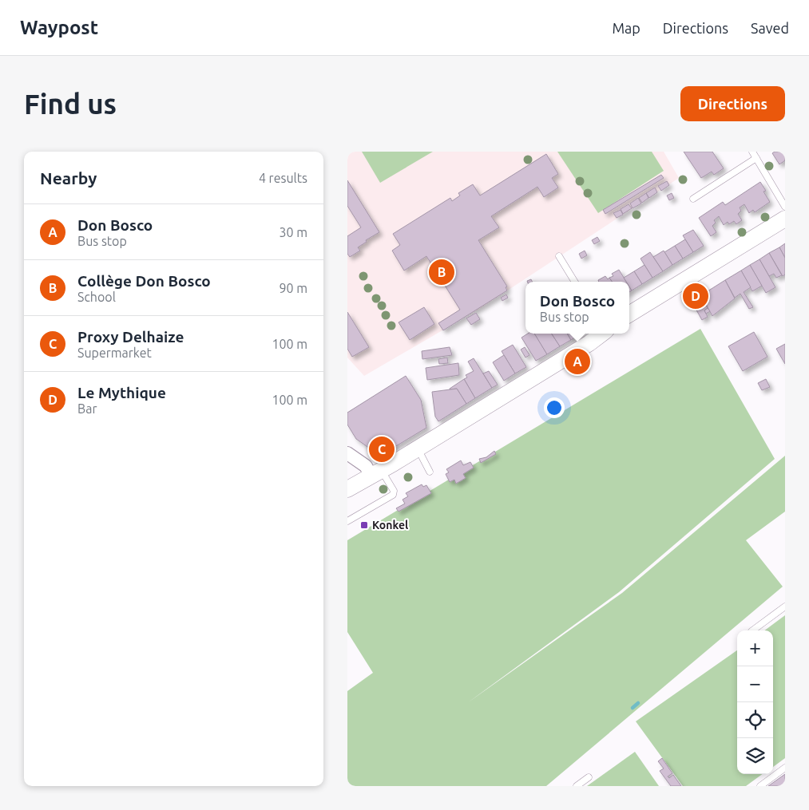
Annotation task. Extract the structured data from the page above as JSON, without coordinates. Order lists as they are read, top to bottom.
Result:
{
  "places": {
    "transit": ["Konkel"]
  },
  "page": {
    "header": "Waypost",
    "nav": ["Map", "Directions", "Saved"],
    "buttons": "Directions",
    "title": "Find us",
    "heading": ["Nearby", "4 results"],
    "list": [
      {
        "mark": "A",
        "name": "Don Bosco",
        "note": "Bus stop",
        "value": "30 m"
      },
      {
        "mark": "B",
        "name": "Collège Don Bosco",
        "note": "School",
        "value": "90 m"
      },
      {
        "mark": "C",
        "name": "Proxy Delhaize",
        "note": "Supermarket",
        "value": "100 m"
      },
      {
        "mark": "D",
        "name": "Le Mythique",
        "note": "Bar",
        "value": "100 m"
      }
    ],
    "pins": [
      "B",
      "D",
      "A",
      "C"
    ],
    "popup": ["Don Bosco", "Bus stop"],
    "map_buttons": ["+", "−"]
  }
}
